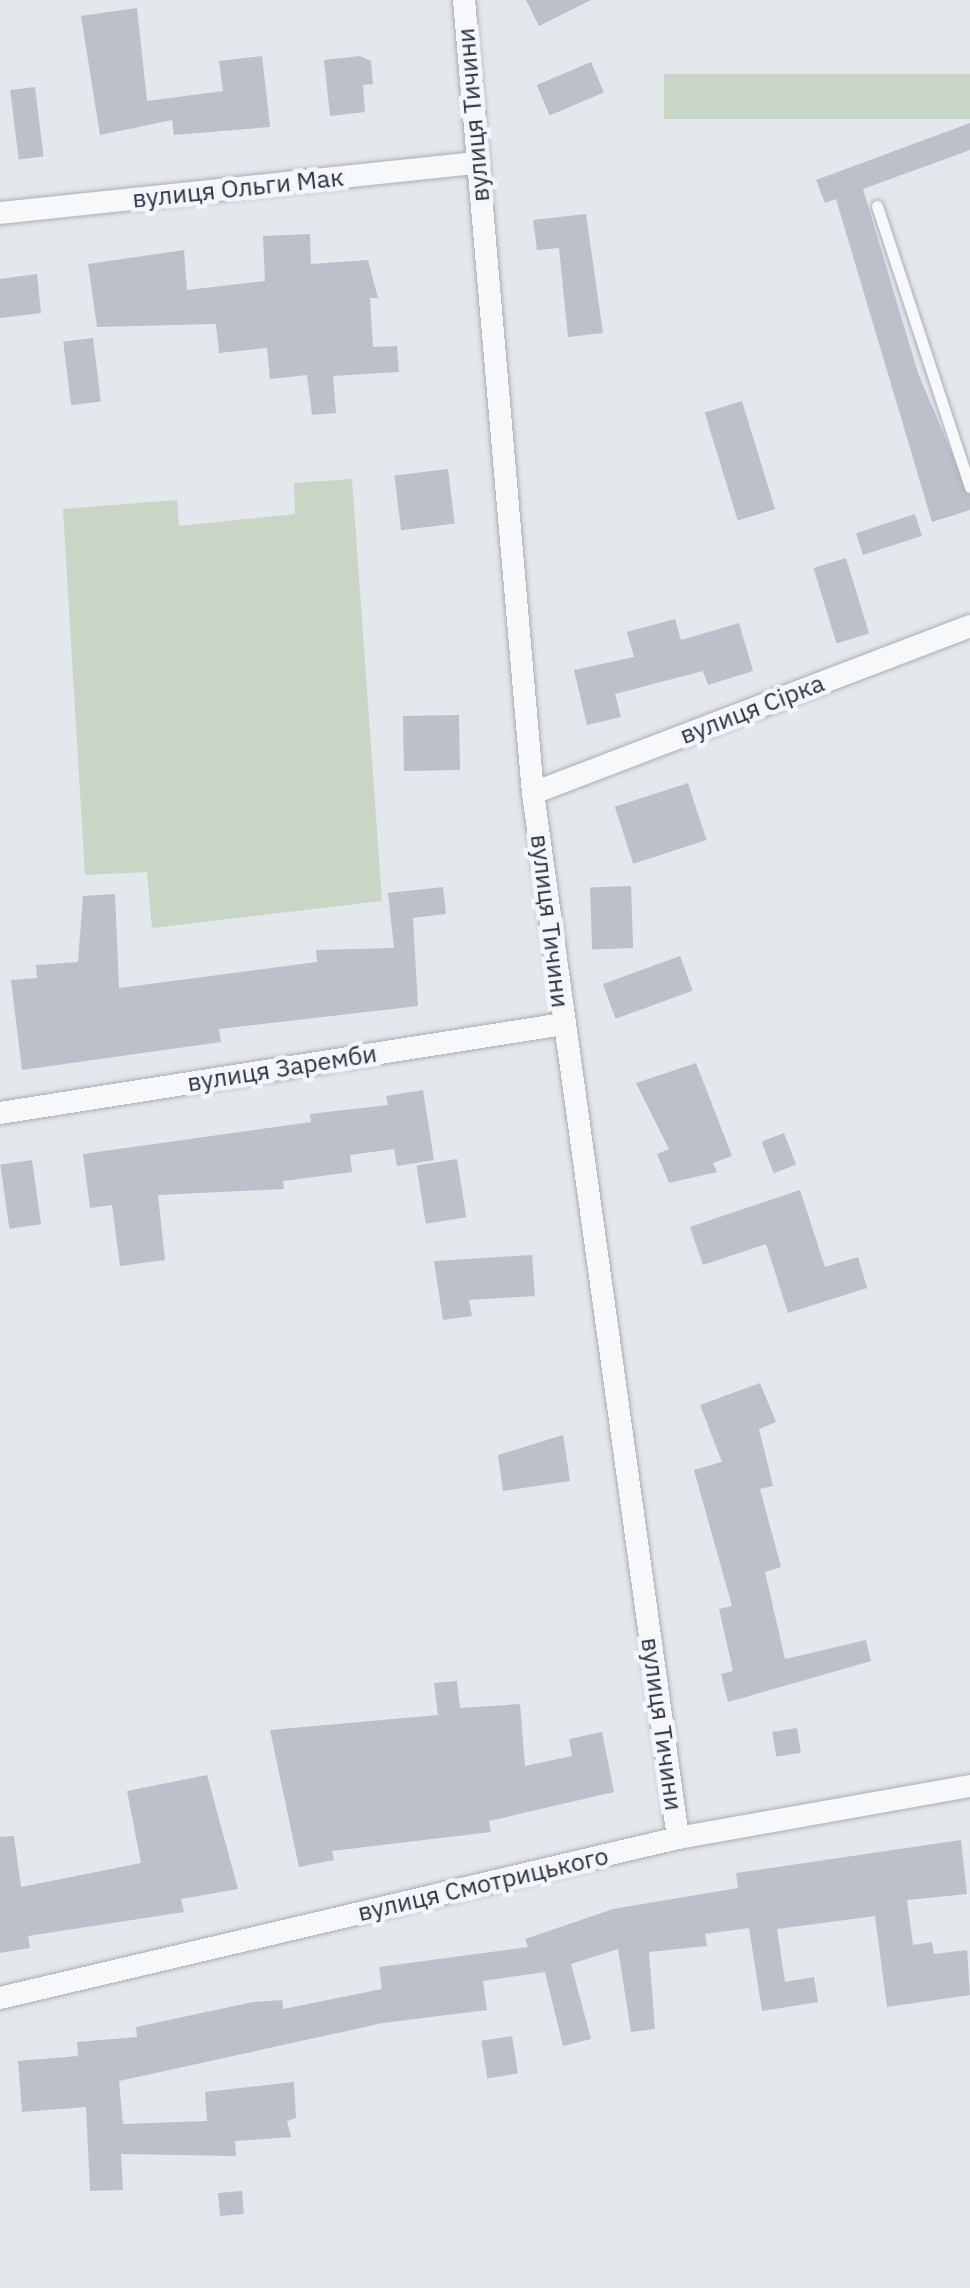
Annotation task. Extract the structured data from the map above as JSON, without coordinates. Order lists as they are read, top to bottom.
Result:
{
  "streets": {
    "street": [
      "вулиця Тичини",
      "вулиця Ольги Мак",
      "вулиця Сірка",
      "вулиця Заремби",
      "вулиця Смотрицького"
    ]
  },
  "crossings": [
    ["вулиця Тичини", "вулиця Ольги Мак"],
    ["вулиця Тичини", "вулиця Сірка"],
    ["вулиця Тичини", "вулиця Заремби"],
    ["вулиця Тичини", "вулиця Смотрицького"]
  ]
}
